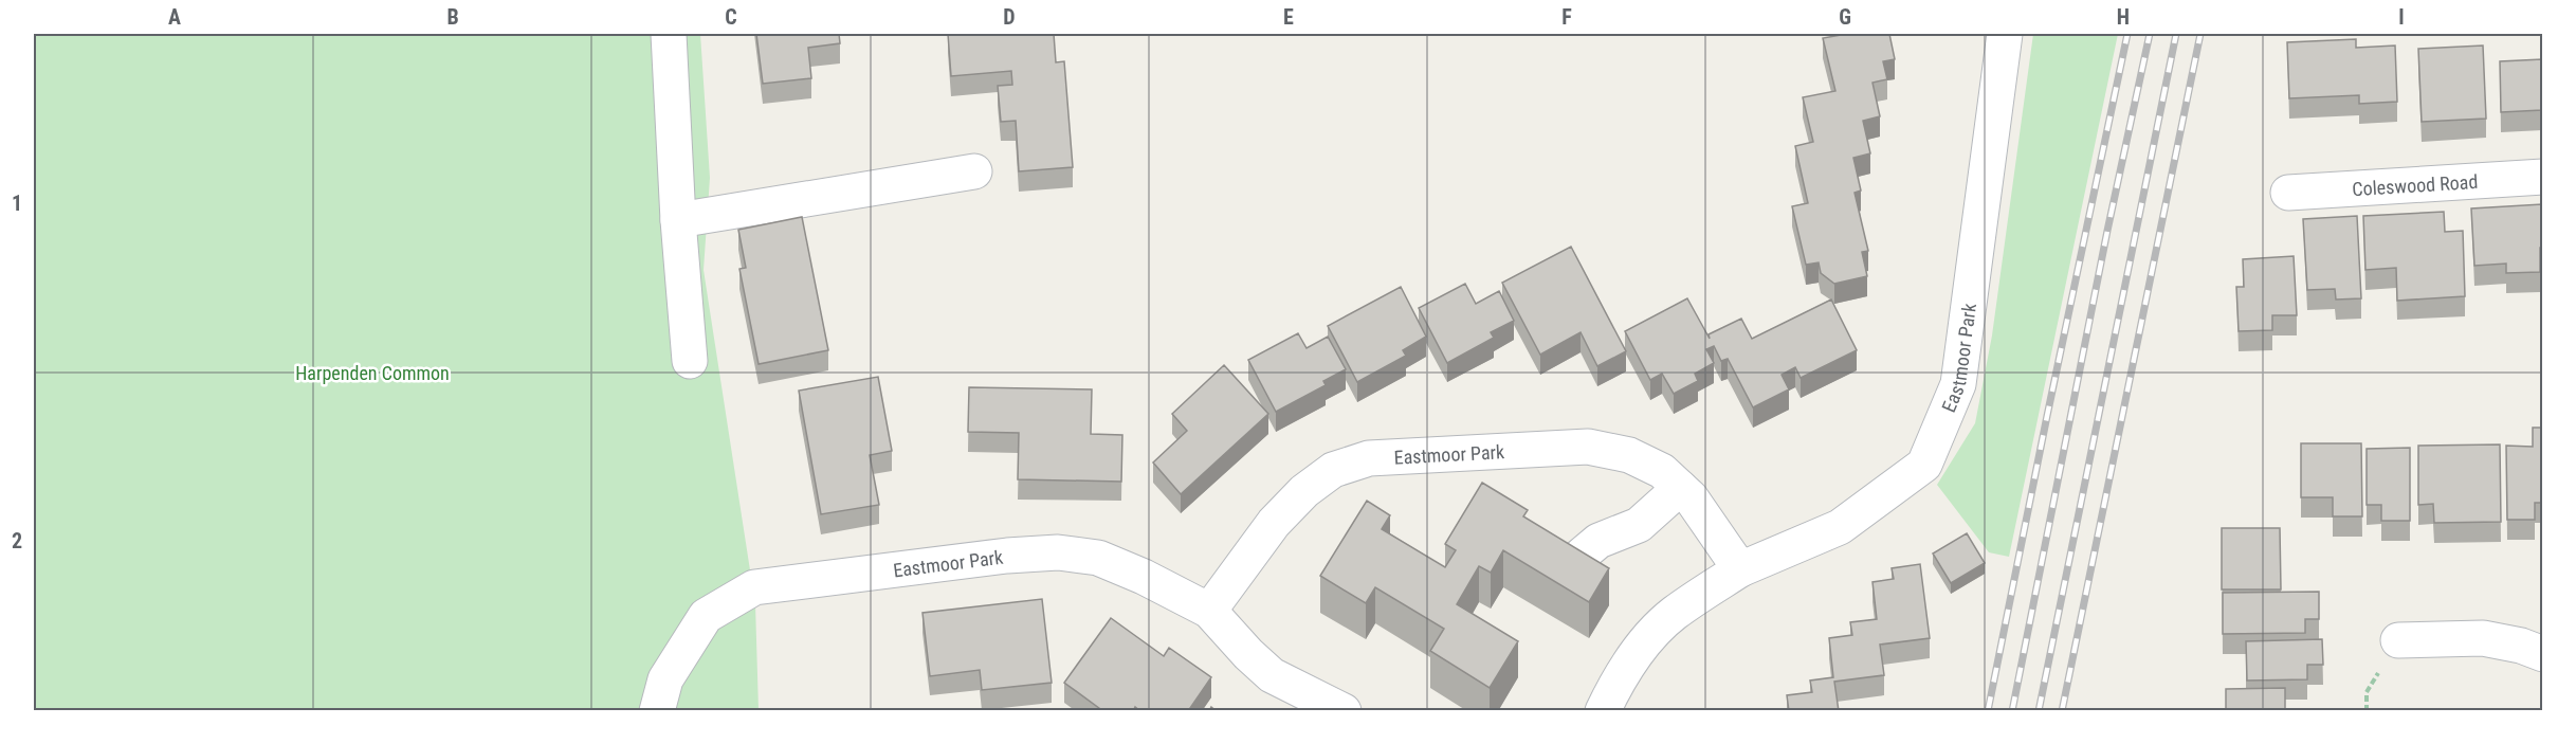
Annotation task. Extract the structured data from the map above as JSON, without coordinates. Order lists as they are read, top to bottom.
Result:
{
  "streets": {
    "street": ["Coleswood Road", "Eastmoor Park"]
  },
  "parks": ["Harpenden Common"],
  "grid": {
    "columns": [
      "A",
      "B",
      "C",
      "D",
      "E",
      "F",
      "G",
      "H",
      "I"
    ],
    "rows": ["1", "2"]
  }
}
